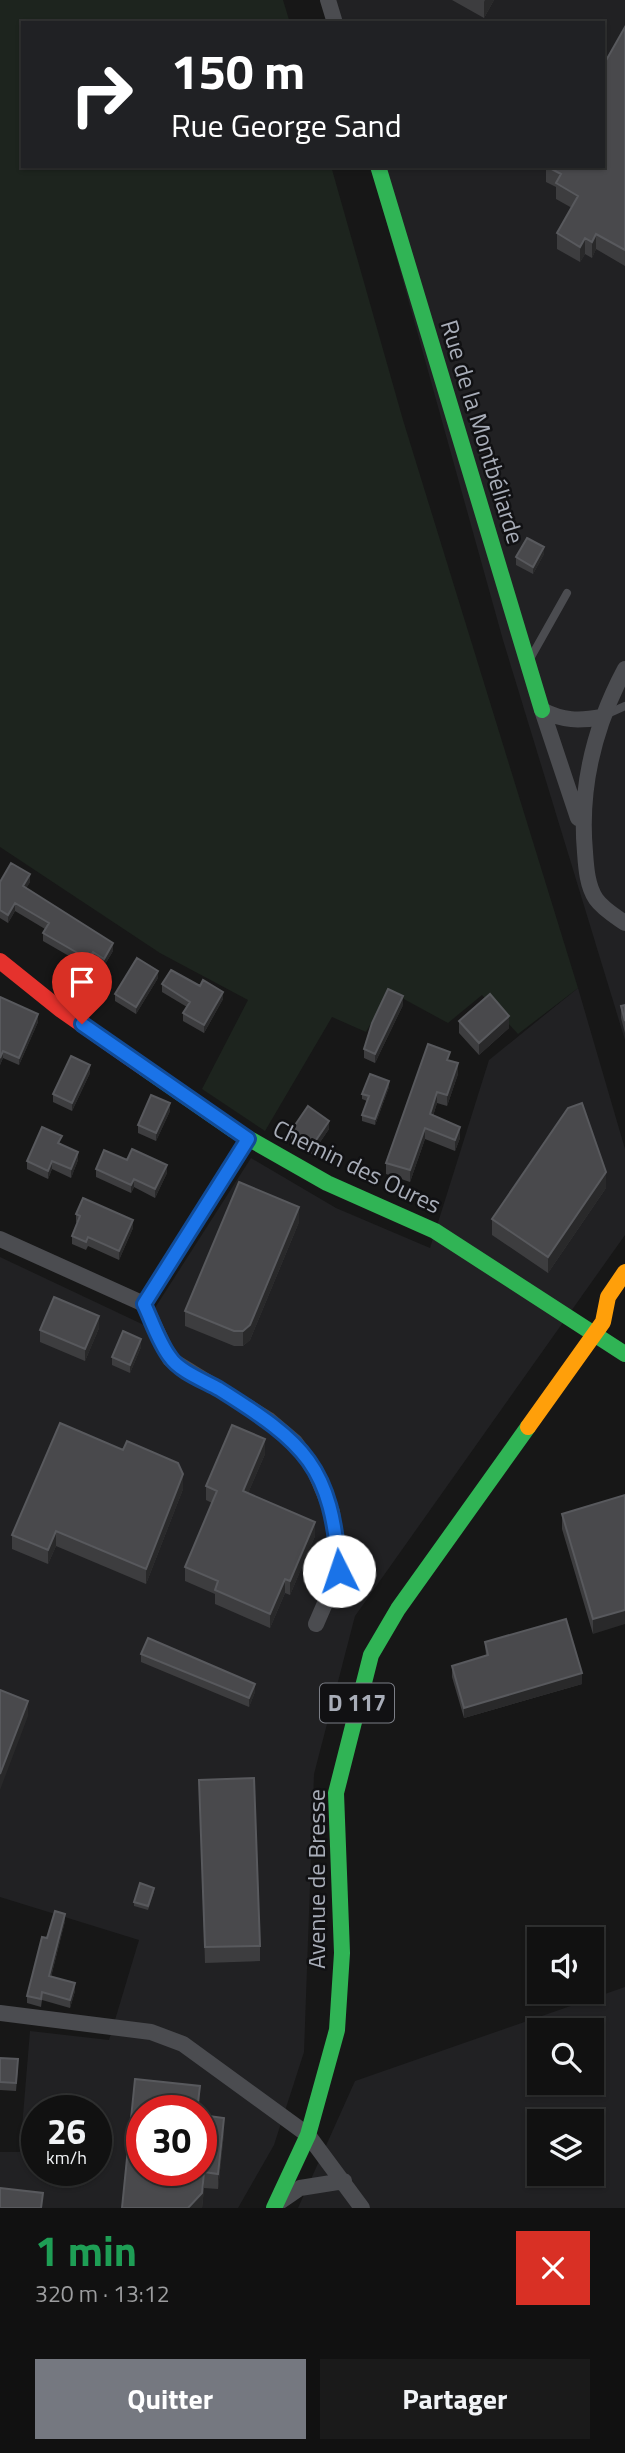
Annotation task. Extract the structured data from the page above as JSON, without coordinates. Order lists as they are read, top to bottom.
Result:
{
  "streets": {
    "street": [
      "Rue de la Montbéliarde",
      "Chemin des Oures",
      "D 117",
      "Avenue de Bresse"
    ]
  },
  "crossings": [
    ["Chemin des Oures", "Avenue de Bresse"]
  ],
  "page": {
    "turn": ["150 m", "Rue George Sand"],
    "speed": "26 km/h",
    "limit": "30",
    "heading": ["1 min", "320 m · 13:12"],
    "buttons": ["Quitter", "Partager"]
  }
}
